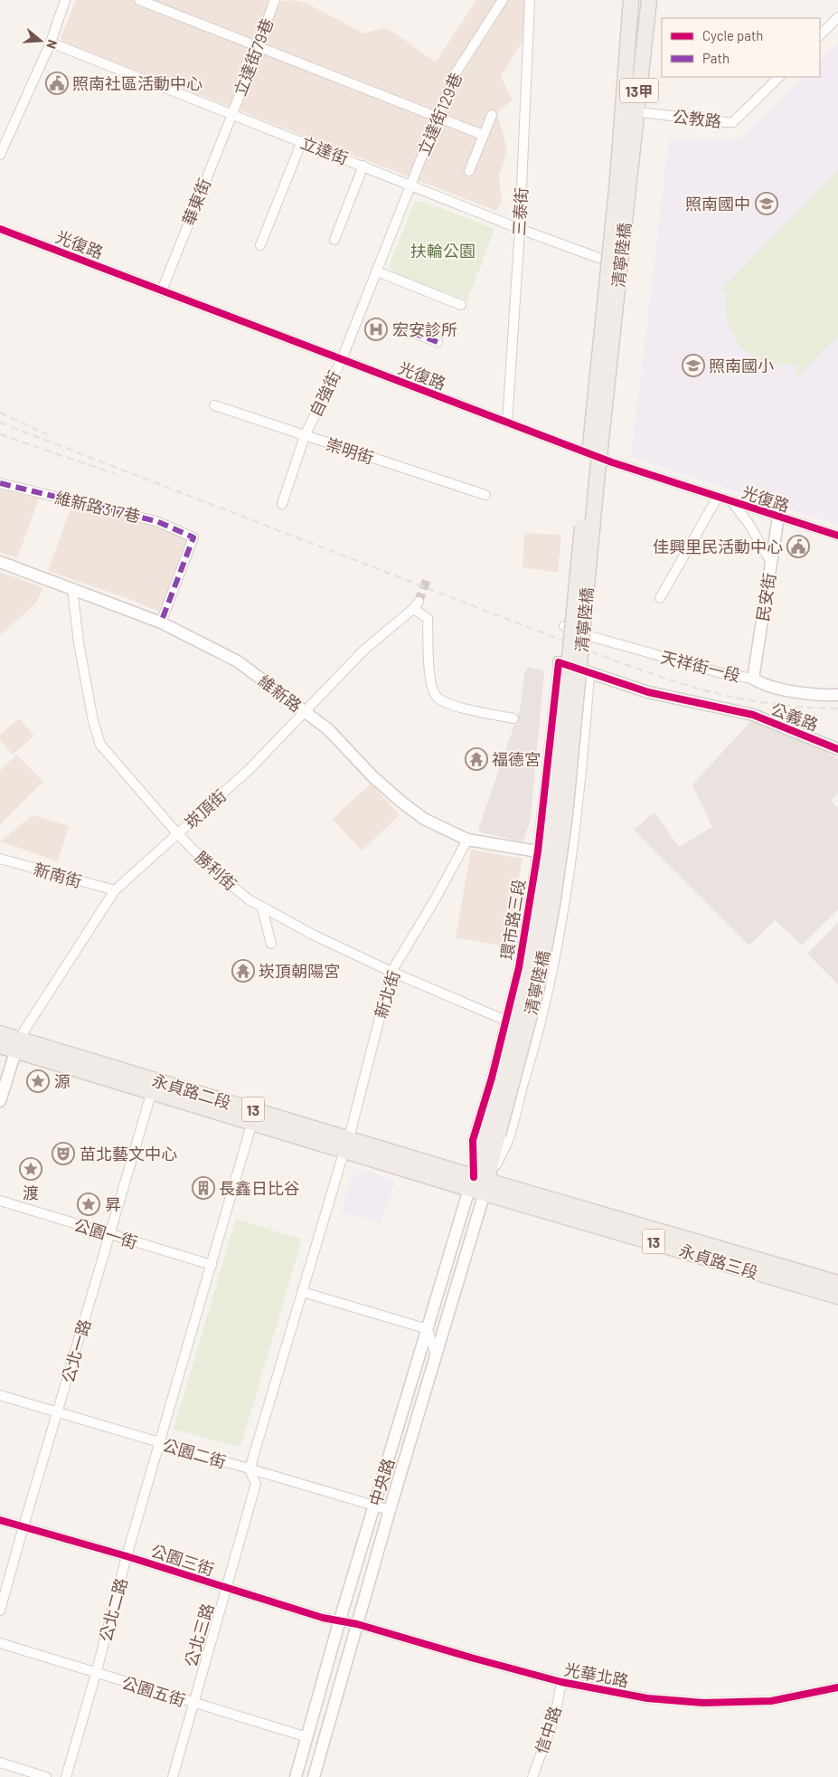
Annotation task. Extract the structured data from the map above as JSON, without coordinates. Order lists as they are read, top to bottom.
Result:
{
  "streets": {
    "main road": [
      "13甲",
      "清寧陸橋",
      "永貞路二段",
      "13",
      "永貞路三段"
    ],
    "street": [
      "立達街79巷",
      "立達街129巷",
      "公教路",
      "立達街",
      "華東街",
      "三泰街",
      "光復路",
      "自強街",
      "崇明街",
      "維新路317巷",
      "民安街",
      "天祥街一段",
      "維新路",
      "公義路",
      "崁頂街",
      "勝利街",
      "新南街",
      "環市路三段",
      "新北街",
      "公園一街",
      "公北一路",
      "公園二街",
      "中央路",
      "公園三街",
      "公北二路",
      "公北三路",
      "光華北路",
      "公園五街",
      "信中路"
    ]
  },
  "crossings": [
    ["立達街79巷", "立達街"],
    ["立達街79巷", "華東街"],
    ["13甲", "公教路"],
    ["13甲", "清寧陸橋"],
    ["立達街129巷", "立達街"],
    ["立達街129巷", "自強街"],
    ["立達街", "華東街"],
    ["立達街", "三泰街"],
    ["立達街", "自強街"],
    ["華東街", "光復路"],
    ["三泰街", "光復路"],
    ["光復路", "自強街"],
    ["光復路", "民安街"],
    ["清寧陸橋", "環市路三段"],
    ["清寧陸橋", "永貞路二段"],
    ["清寧陸橋", "永貞路三段"],
    ["清寧陸橋", "中央路"],
    ["自強街", "崇明街"],
    ["維新路317巷", "維新路"],
    ["民安街", "天祥街一段"],
    ["維新路", "崁頂街"],
    ["維新路", "勝利街"],
    ["維新路", "環市路三段"],
    ["維新路", "新北街"],
    ["公義路", "環市路三段"],
    ["崁頂街", "勝利街"],
    ["崁頂街", "新南街"],
    ["崁頂街", "永貞路二段"],
    ["勝利街", "環市路三段"],
    ["勝利街", "新北街"],
    ["環市路三段", "永貞路二段"],
    ["環市路三段", "永貞路三段"],
    ["環市路三段", "中央路"],
    ["新北街", "永貞路二段"],
    ["新北街", "公園二街"],
    ["新北街", "公北三路"],
    ["永貞路二段", "永貞路三段"],
    ["永貞路二段", "公北一路"],
    ["永貞路二段", "中央路"],
    ["永貞路二段", "公北二路"],
    ["公園一街", "公北一路"],
    ["公園一街", "公北二路"],
    ["永貞路三段", "中央路"],
    ["公北一路", "公園二街"],
    ["公北一路", "公園三街"],
    ["公園二街", "中央路"],
    ["公園二街", "公北二路"],
    ["公園二街", "公北三路"],
    ["中央路", "公園三街"],
    ["中央路", "光華北路"],
    ["中央路", "公園五街"],
    ["公園三街", "公北二路"],
    ["公園三街", "公北三路"],
    ["公園三街", "光華北路"],
    ["公北二路", "公園五街"],
    ["公北三路", "公園五街"],
    ["光華北路", "信中路"]
  ],
  "parks": ["扶輪公園"],
  "places": {
    "public building": ["照南社區活動中心", "佳興里民活動中心"],
    "school or university": ["照南國中", "照南國小"],
    "hospital": ["宏安診所"],
    "temple": ["福德宮", "崁頂朝陽宮"],
    "place": ["源", "渡", "昇"],
    "theatre": ["苗北藝文中心"],
    "building": ["長鑫日比谷"]
  },
  "legend": ["Cycle path", "Path"],
  "north": "right"
}
